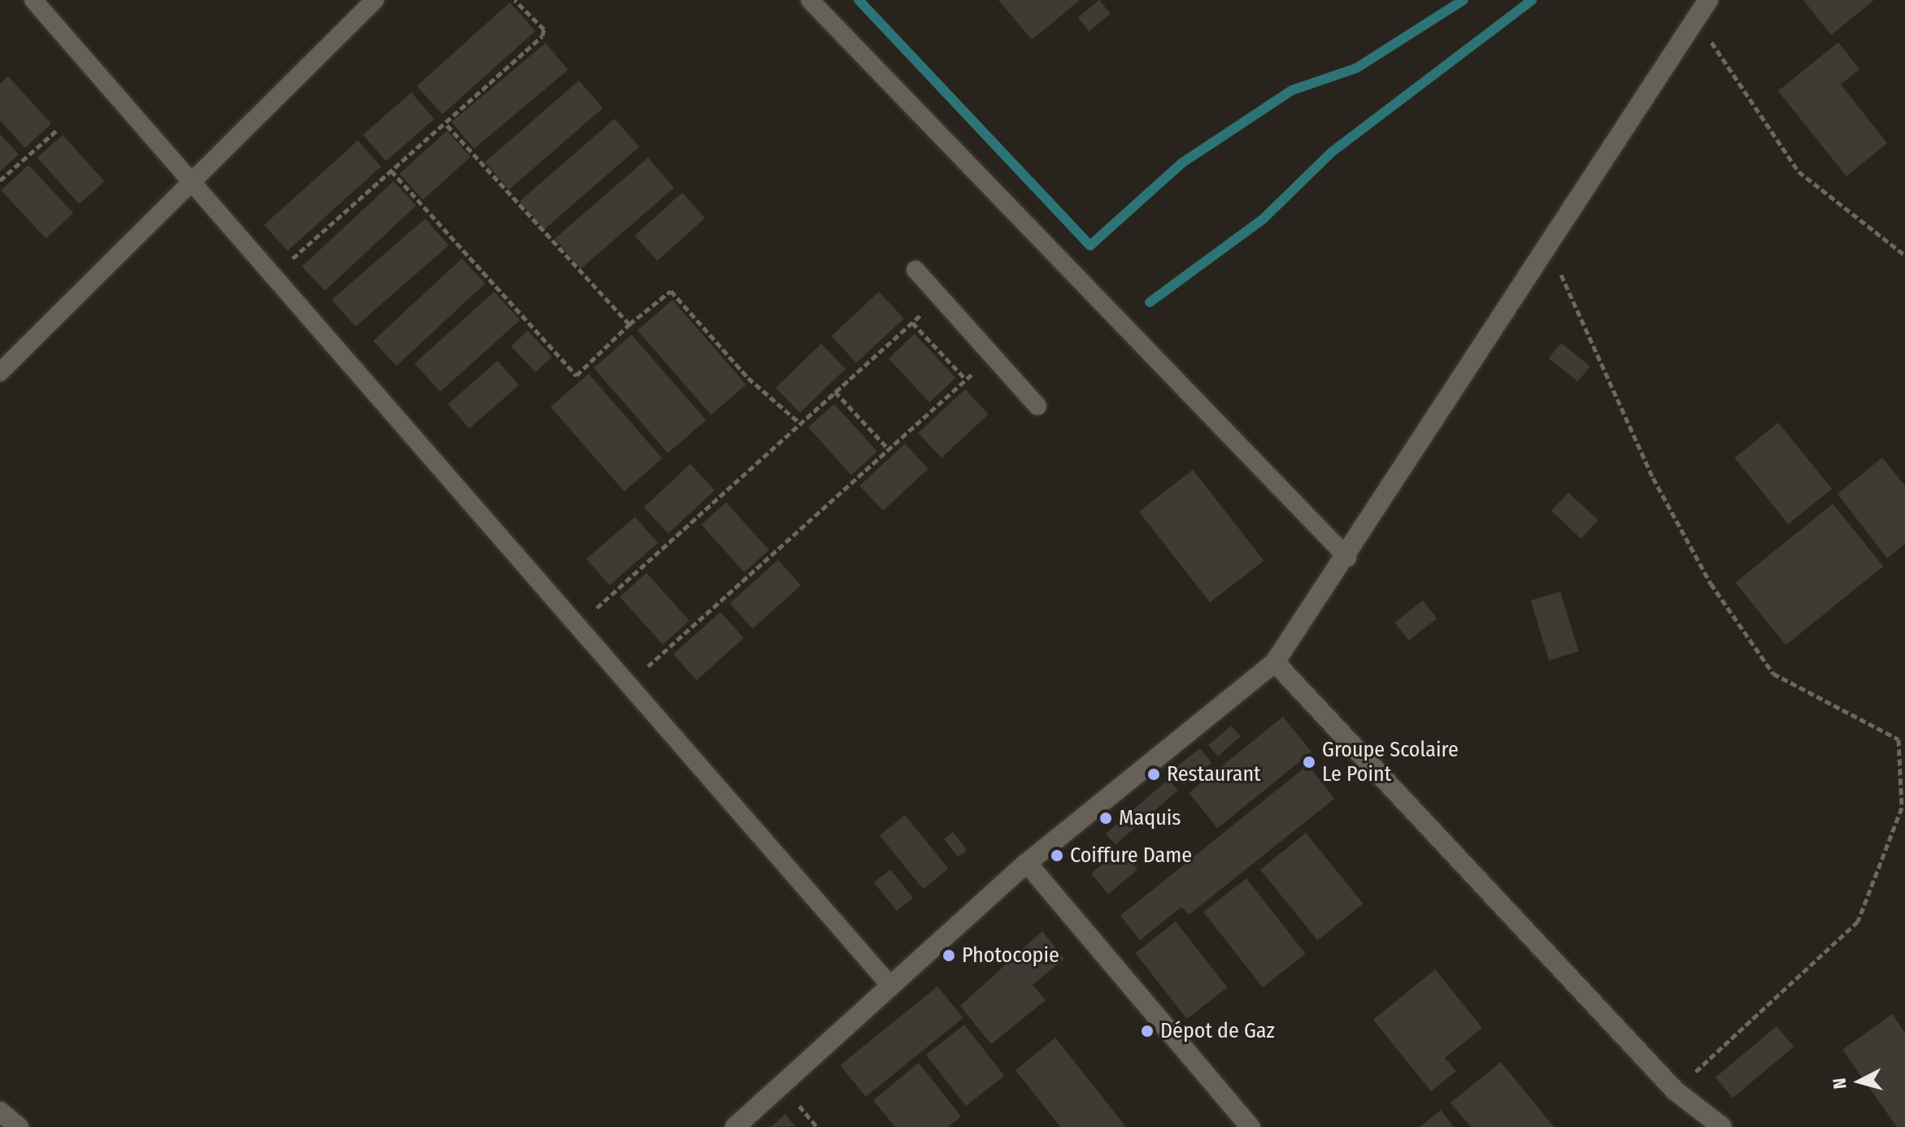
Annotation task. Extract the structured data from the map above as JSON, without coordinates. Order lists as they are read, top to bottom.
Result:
{
  "places": [
    "Groupe Scolaire Le Point",
    "Restaurant",
    "Maquis",
    "Coiffure Dame",
    "Photocopie",
    "Dépot de Gaz"
  ],
  "north": "left"
}
